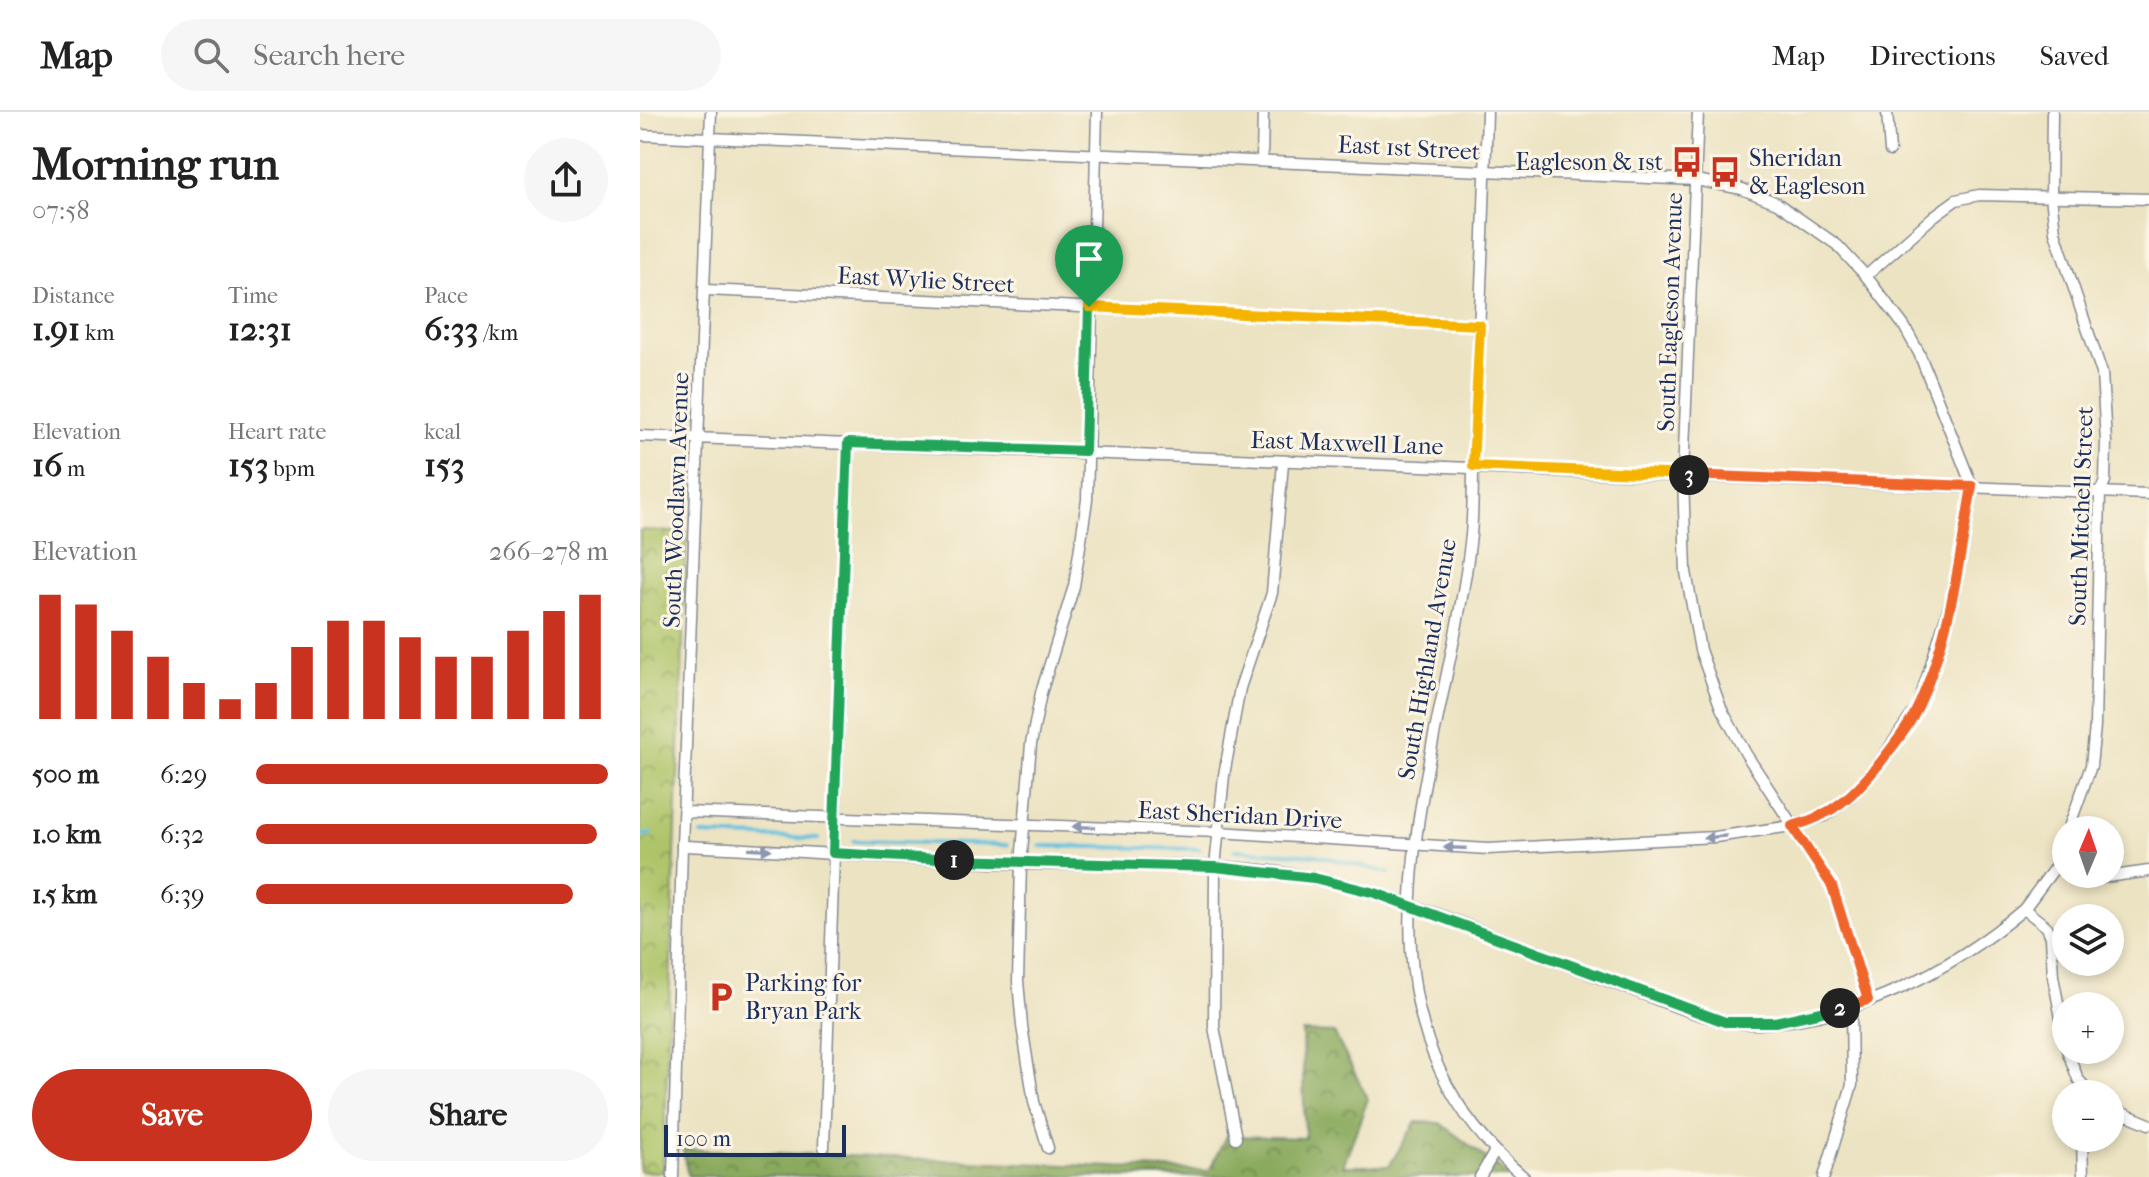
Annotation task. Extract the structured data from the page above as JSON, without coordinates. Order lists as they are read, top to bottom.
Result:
{
  "streets": {
    "street": [
      "East 1st Street",
      "East Wylie Street",
      "South Eagleson Avenue",
      "East Maxwell Lane",
      "South Woodlawn Avenue",
      "South Mitchell Street",
      "South Highland Avenue",
      "East Sheridan Drive"
    ]
  },
  "crossings": [
    ["East 1st Street", "South Eagleson Avenue"],
    ["East 1st Street", "East Maxwell Lane"],
    ["East 1st Street", "South Woodlawn Avenue"],
    ["East 1st Street", "South Highland Avenue"],
    ["East 1st Street", "East Sheridan Drive"],
    ["East Wylie Street", "South Woodlawn Avenue"],
    ["East Wylie Street", "South Highland Avenue"],
    ["South Eagleson Avenue", "East Maxwell Lane"],
    ["South Eagleson Avenue", "East Sheridan Drive"],
    ["East Maxwell Lane", "South Woodlawn Avenue"],
    ["East Maxwell Lane", "South Mitchell Street"],
    ["East Maxwell Lane", "South Highland Avenue"],
    ["East Maxwell Lane", "East Sheridan Drive"],
    ["South Woodlawn Avenue", "East Sheridan Drive"],
    ["South Highland Avenue", "East Sheridan Drive"]
  ],
  "places": {
    "bus stop": ["Eagleson & 1st", "Sheridan & Eagleson"],
    "parking": ["Parking for Bryan Park"]
  },
  "scale_bar": "100 m",
  "north": "top",
  "page": {
    "header": "Map",
    "search": "Search here",
    "nav": ["Map", "Directions", "Saved"],
    "heading": ["Morning run", "07:58"],
    "stats": [
      ["Distance", "1.91 km"],
      ["Time", "12:31"],
      ["Pace", "6:33 /km"],
      ["Elevation", "16 m"],
      ["Heart rate", "153 bpm"],
      ["kcal", "153"]
    ],
    "pins": ["3", "1", "2"],
    "chart": ["Elevation", "266–278 m"],
    "list": [
      {
        "name": "500 m",
        "note": "6:29"
      },
      {
        "name": "1.0 km",
        "note": "6:32"
      },
      {
        "name": "1.5 km",
        "note": "6:39"
      }
    ],
    "map_buttons": ["+", "−"],
    "buttons": ["Save", "Share"],
    "scale": "100 m"
  }
}
